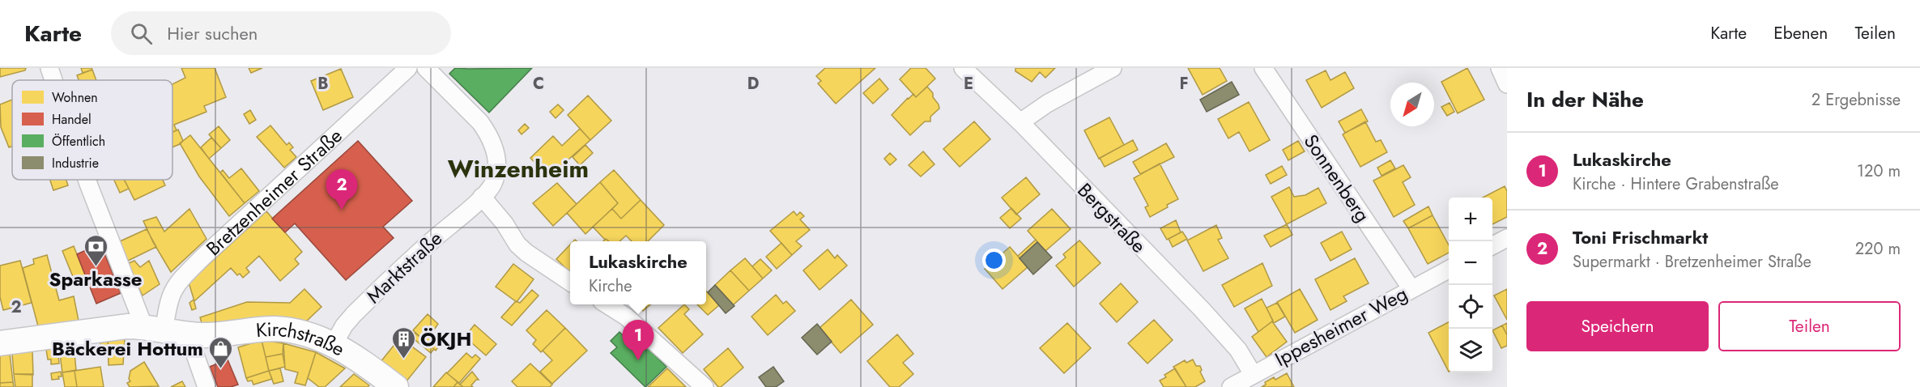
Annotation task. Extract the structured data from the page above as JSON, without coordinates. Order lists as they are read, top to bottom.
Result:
{
  "streets": {
    "street": [
      "Sonnenberg",
      "Bretzenheimer Straße",
      "Bergstraße",
      "Marktstraße",
      "Ippesheimer Weg",
      "Kirchstraße"
    ]
  },
  "crossings": [
    ["Sonnenberg", "Ippesheimer Weg"],
    ["Bergstraße", "Ippesheimer Weg"],
    ["Marktstraße", "Kirchstraße"]
  ],
  "districts": ["Winzenheim"],
  "places": {
    "bank": ["Sparkasse"],
    "building": ["ÖKJH"],
    "shop": ["Bäckerei Hottum"]
  },
  "legend": [
    "Wohnen",
    "Handel",
    "Öffentlich",
    "Industrie"
  ],
  "north": "bottom left",
  "page": {
    "header": "Karte",
    "search": "Hier suchen",
    "nav": ["Karte", "Ebenen", "Teilen"],
    "heading": ["In der Nähe", "2 Ergebnisse"],
    "list": [
      {
        "mark": "1",
        "name": "Lukaskirche",
        "note": "Kirche · Hintere Grabenstraße",
        "value": "120 m"
      },
      {
        "mark": "2",
        "name": "Toni Frischmarkt",
        "note": "Supermarkt · Bretzenheimer Straße",
        "value": "220 m"
      }
    ],
    "pins": ["2", "1"],
    "map_buttons": ["+", "−"],
    "popup": ["Lukaskirche", "Kirche"],
    "buttons": ["Speichern", "Teilen"]
  },
  "grid": {
    "columns": [
      "B",
      "C",
      "D",
      "E",
      "F"
    ],
    "rows": ["2"]
  }
}
